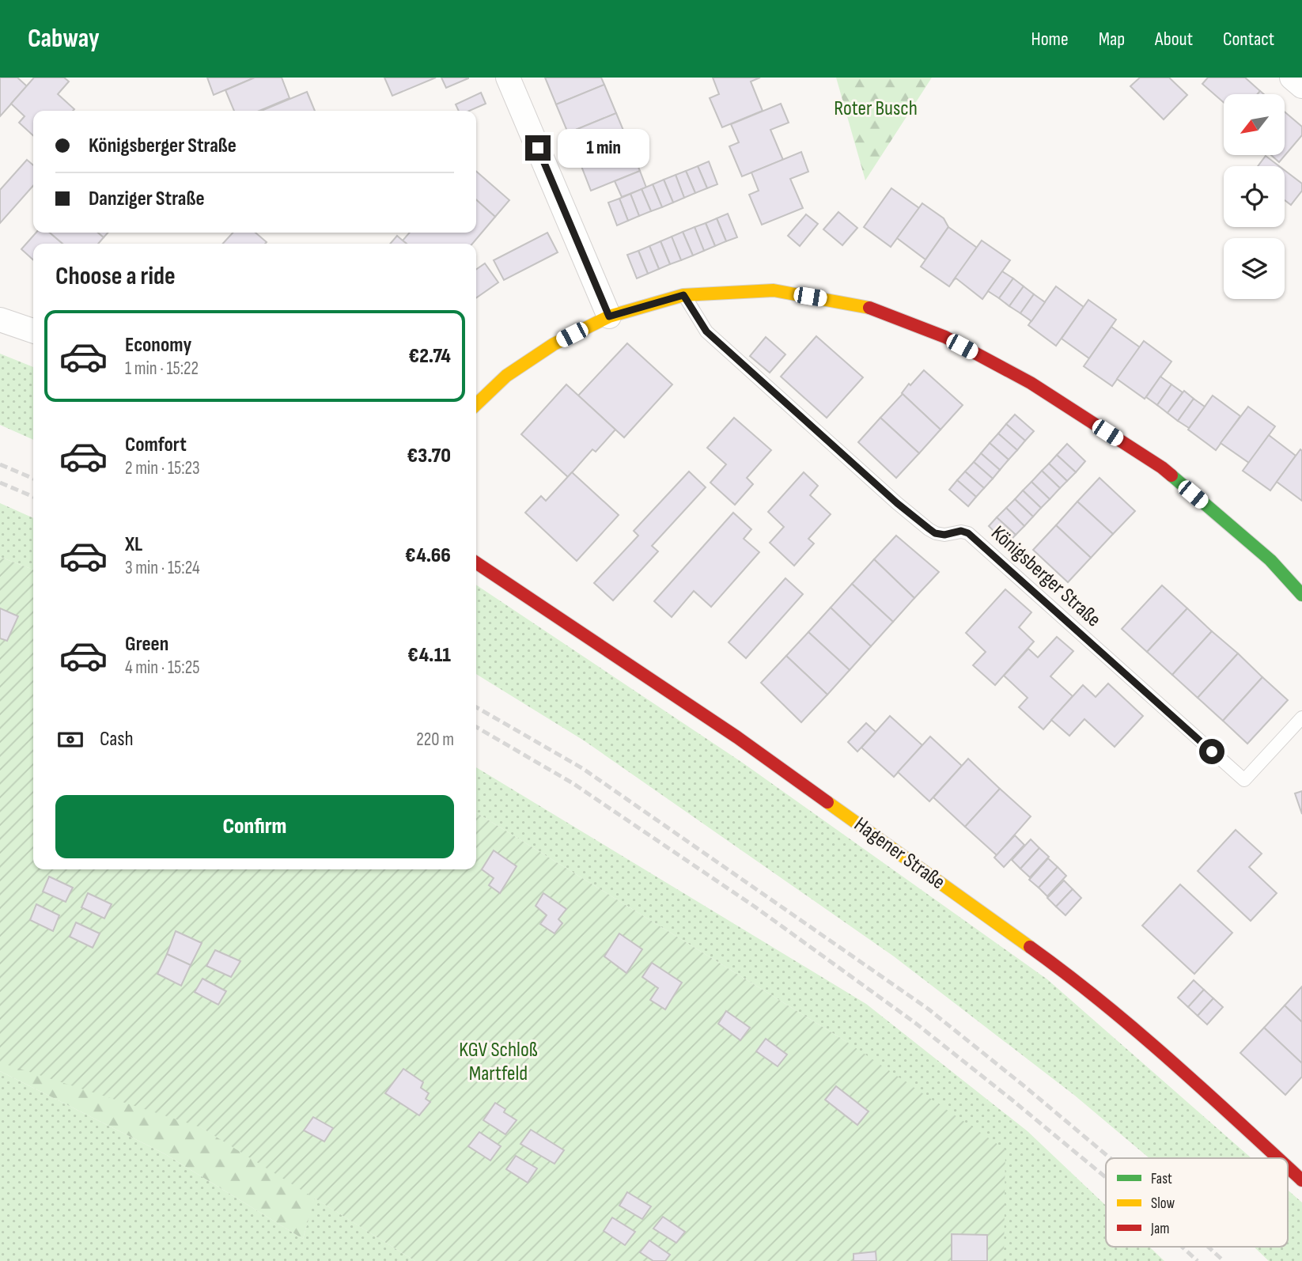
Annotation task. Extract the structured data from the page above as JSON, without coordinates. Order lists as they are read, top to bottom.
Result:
{
  "streets": {
    "street": ["Hagener Straße"],
    "lane": ["Königsberger Straße"]
  },
  "parks": ["Roter Busch", "KGV Schloß Martfeld"],
  "legend": ["Fast", "Slow", "Jam"],
  "north": "bottom left",
  "page": {
    "header": "Cabway",
    "nav": [
      "Home",
      "Map",
      "About",
      "Contact"
    ],
    "banner": ["Königsberger Straße", "Danziger Straße"],
    "bubble": "1 min",
    "heading": "Choose a ride",
    "list": [
      {
        "name": "Economy",
        "note": "1 min · 15:22",
        "value": "€2.74"
      },
      {
        "name": "Comfort",
        "note": "2 min · 15:23",
        "value": "€3.70"
      },
      {
        "name": "XL",
        "note": "3 min · 15:24",
        "value": "€4.66"
      },
      {
        "name": "Green",
        "note": "4 min · 15:25",
        "value": "€4.11"
      }
    ],
    "pay": ["Cash", "220 m"],
    "buttons": "Confirm"
  }
}
